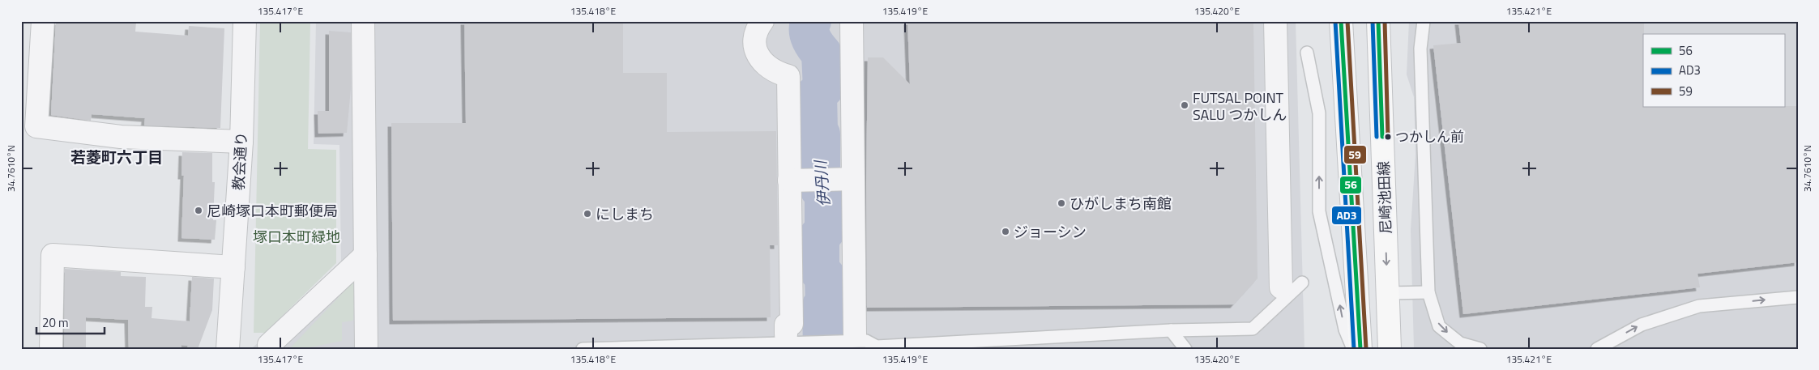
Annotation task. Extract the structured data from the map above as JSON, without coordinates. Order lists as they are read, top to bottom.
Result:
{
  "streets": {
    "main road": ["尼崎池田線"],
    "street": ["教会通り"]
  },
  "districts": ["若菱町六丁目"],
  "water": ["伊丹川"],
  "parks": ["塚口本町緑地"],
  "places": [
    "FUTSAL POINT SALU つかしん",
    "つかしん前",
    "ひがしまち南館",
    "尼崎塚口本町郵便局",
    "にしまち",
    "ジョーシン"
  ],
  "lines": ["transit line 56", "transit line AD3", "transit line 59"],
  "legend": ["56", "AD3", "59"],
  "scale_bar": "20 m",
  "coordinates": [
    "135.417°E",
    "135.418°E",
    "135.419°E",
    "135.420°E",
    "135.421°E",
    "34.7610°N"
  ]
}
